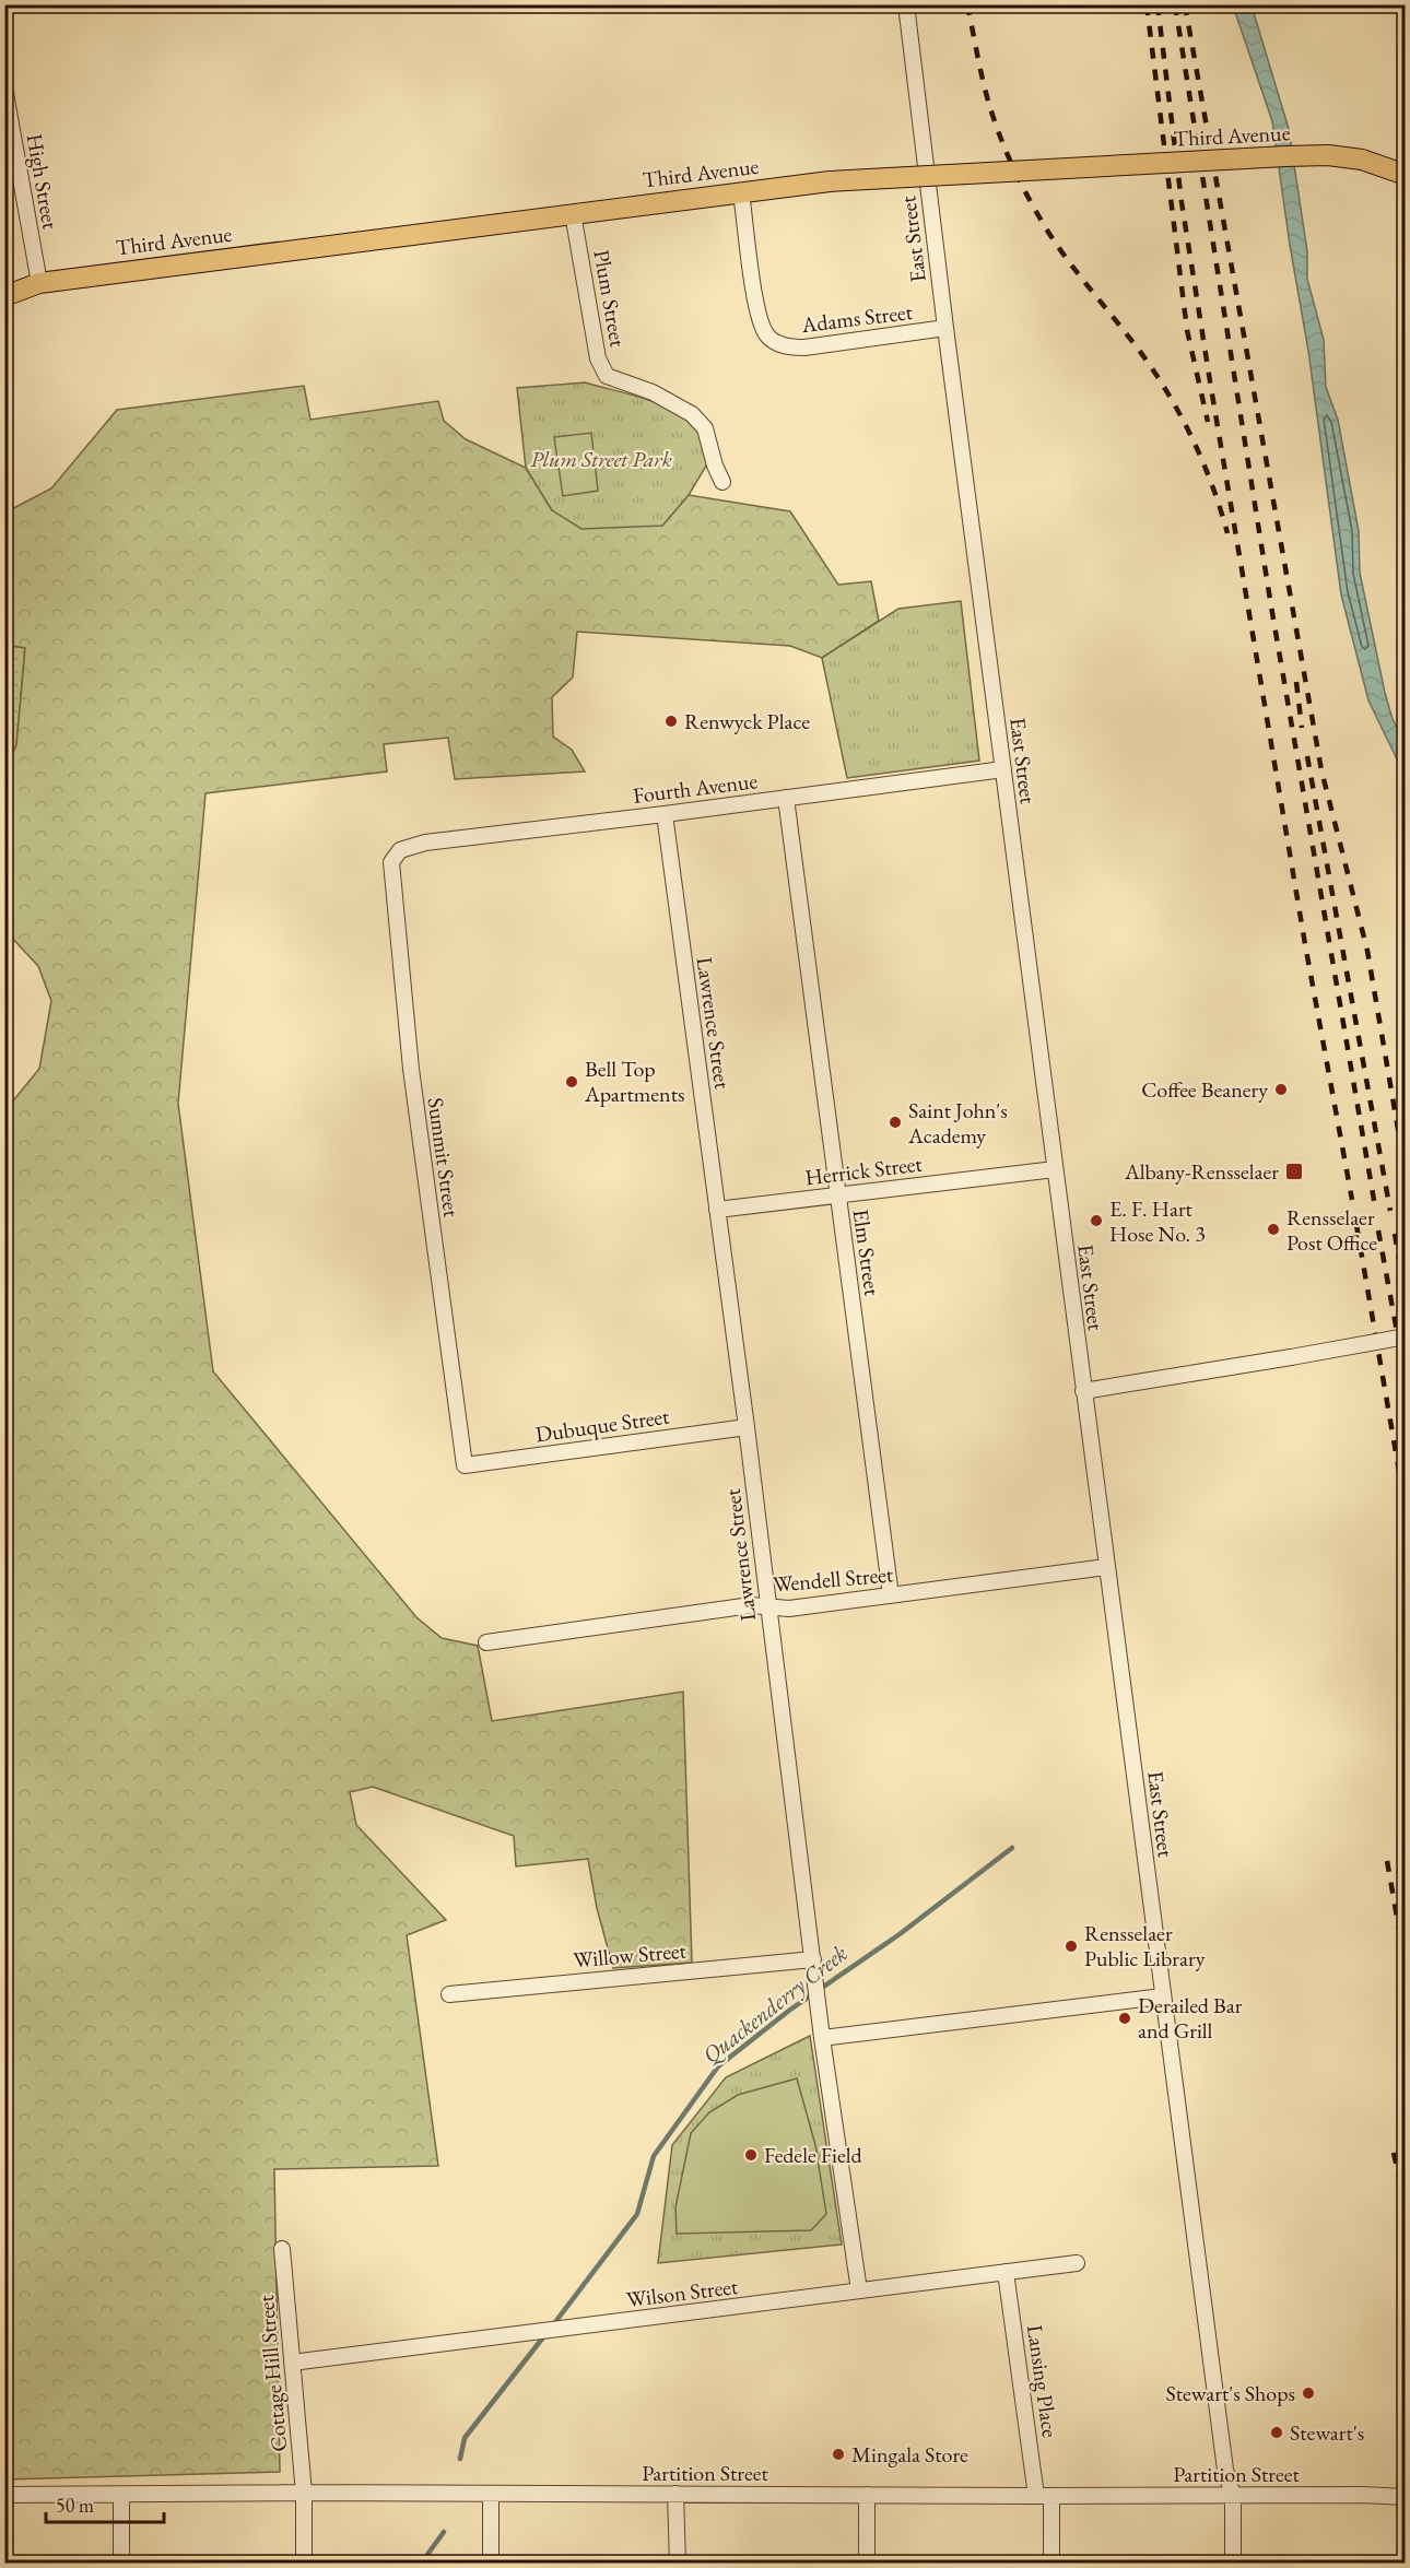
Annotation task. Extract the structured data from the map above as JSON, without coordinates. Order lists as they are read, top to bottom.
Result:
{
  "streets": {
    "main road": ["Third Avenue"],
    "street": [
      "High Street",
      "East Street",
      "Plum Street",
      "Adams Street",
      "Fourth Avenue",
      "Lawrence Street",
      "Summit Street",
      "Herrick Street",
      "Elm Street",
      "Dubuque Street",
      "Wendell Street",
      "Willow Street",
      "Wilson Street",
      "Cottage Hill Street",
      "Lansing Place",
      "Partition Street"
    ]
  },
  "crossings": [
    ["Third Avenue", "High Street"],
    ["Third Avenue", "Plum Street"],
    ["Third Avenue", "Adams Street"],
    ["East Street", "Adams Street"],
    ["East Street", "Fourth Avenue"],
    ["East Street", "Herrick Street"],
    ["East Street", "Wendell Street"],
    ["East Street", "Partition Street"],
    ["Fourth Avenue", "Lawrence Street"],
    ["Fourth Avenue", "Summit Street"],
    ["Fourth Avenue", "Elm Street"],
    ["Lawrence Street", "Herrick Street"],
    ["Lawrence Street", "Dubuque Street"],
    ["Lawrence Street", "Wendell Street"],
    ["Lawrence Street", "Willow Street"],
    ["Lawrence Street", "Wilson Street"],
    ["Summit Street", "Dubuque Street"],
    ["Herrick Street", "Elm Street"],
    ["Elm Street", "Wendell Street"],
    ["Wilson Street", "Cottage Hill Street"],
    ["Wilson Street", "Lansing Place"],
    ["Cottage Hill Street", "Partition Street"],
    ["Lansing Place", "Partition Street"]
  ],
  "water": ["Quackenderry Creek"],
  "parks": ["Plum Street Park"],
  "places": {
    "other": [
      "Renwyck Place",
      "Bell Top Apartments",
      "Coffee Beanery",
      "Saint John's Academy",
      "E. F. Hart Hose No. 3",
      "Rensselaer Post Office",
      "Rensselaer Public Library",
      "Derailed Bar and Grill",
      "Fedele Field",
      "Stewart's Shops",
      "Stewart's",
      "Mingala Store"
    ],
    "transit": ["Albany-Rensselaer"]
  },
  "scale_bar": "50 m"
}
